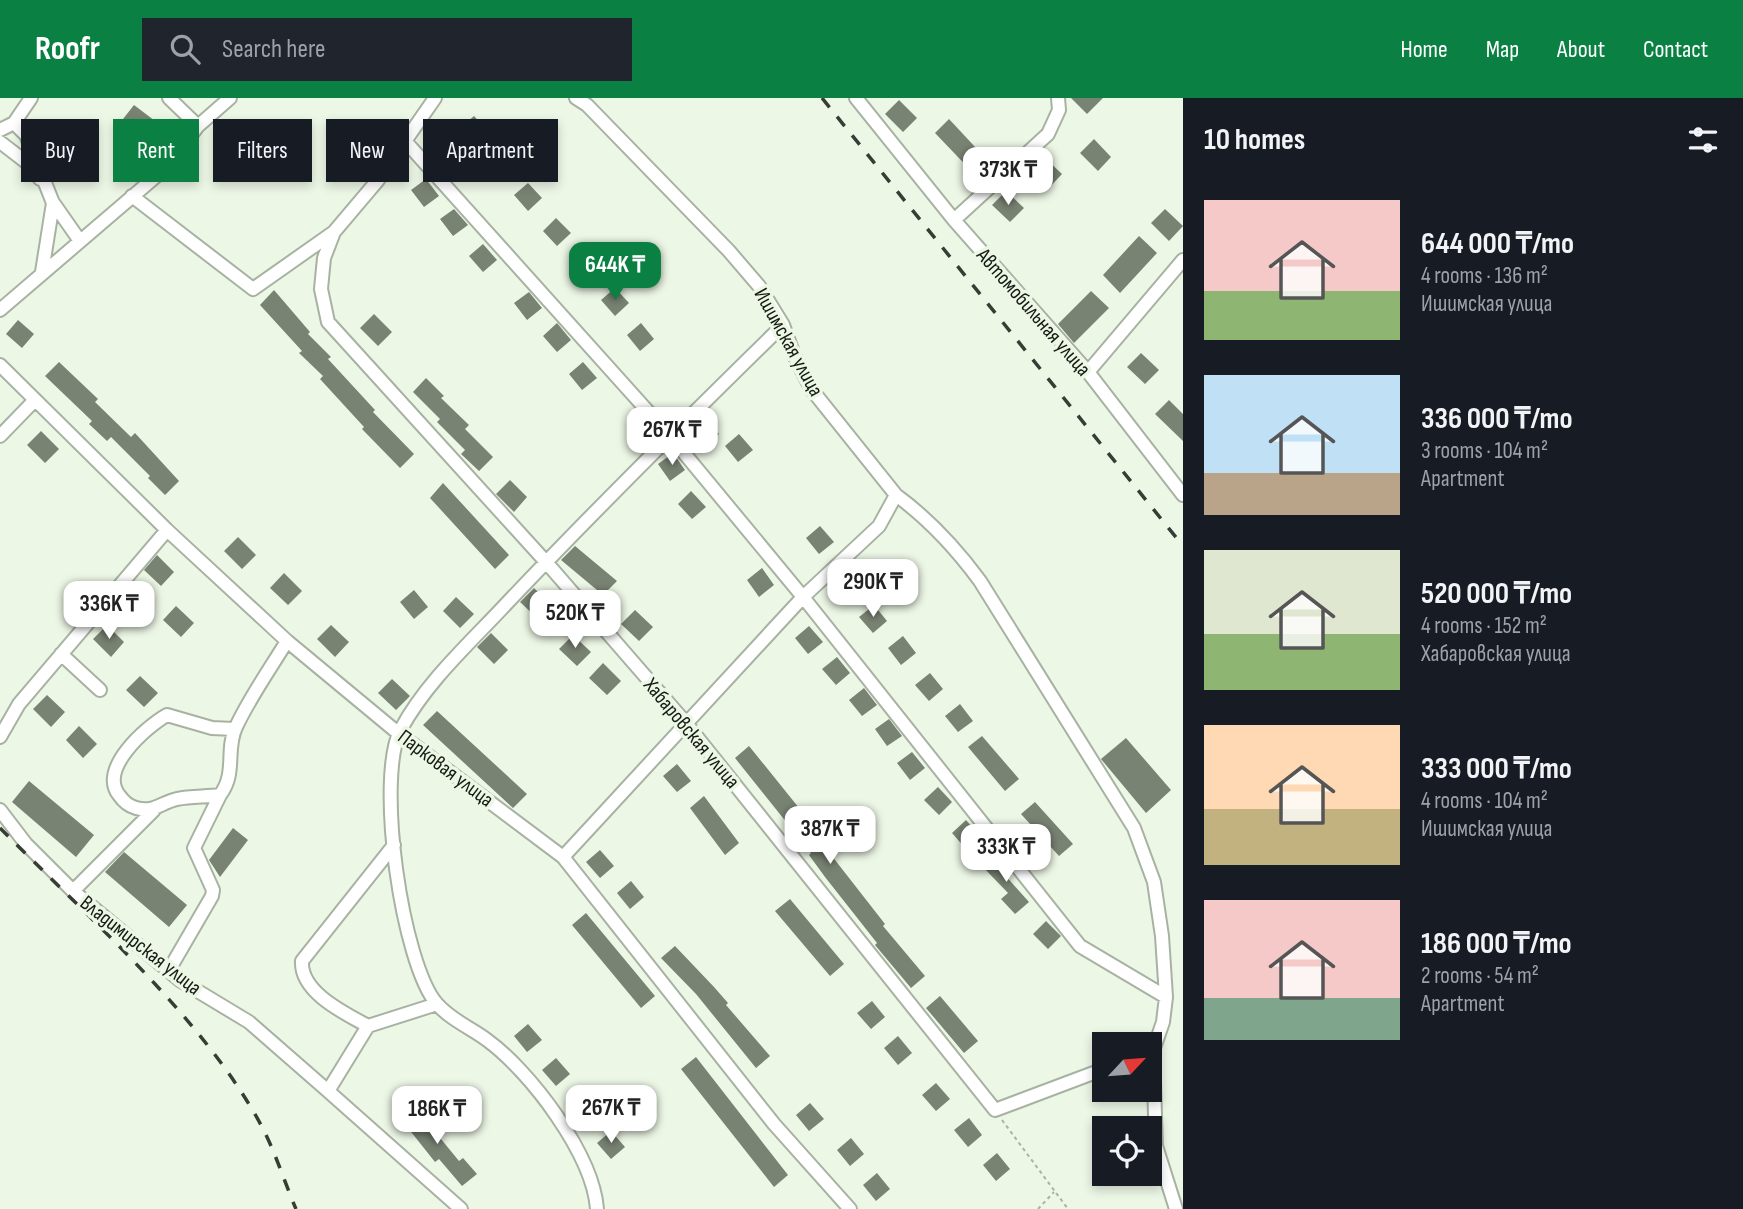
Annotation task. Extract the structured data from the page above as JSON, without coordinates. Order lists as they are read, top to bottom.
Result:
{
  "streets": {
    "street": [
      "Автомобильная улица",
      "Ишимская улица",
      "Хабаровская улица",
      "Парковая улица",
      "Владимирская улица"
    ]
  },
  "north": "top right",
  "page": {
    "header": "Roofr",
    "search": "Search here",
    "nav": [
      "Home",
      "Map",
      "About",
      "Contact"
    ],
    "heading": "10 homes",
    "chip": [
      "Buy",
      "Rent",
      "Filters",
      "New",
      "Apartment"
    ],
    "price": [
      "373K ₸",
      "644K ₸",
      "267K ₸",
      "290K ₸",
      "336K ₸",
      "520K ₸",
      "387K ₸",
      "333K ₸",
      "267K ₸",
      "186K ₸"
    ],
    "list": [
      {
        "name": "644 000 ₸/mo",
        "note": "4 rooms · 136 m² · Ишимская улица"
      },
      {
        "name": "336 000 ₸/mo",
        "note": "3 rooms · 104 m² · Apartment"
      },
      {
        "name": "520 000 ₸/mo",
        "note": "4 rooms · 152 m² · Хабаровская улица"
      },
      {
        "name": "333 000 ₸/mo",
        "note": "4 rooms · 104 m² · Ишимская улица"
      },
      {
        "name": "186 000 ₸/mo",
        "note": "2 rooms · 54 m² · Apartment"
      }
    ]
  }
}
